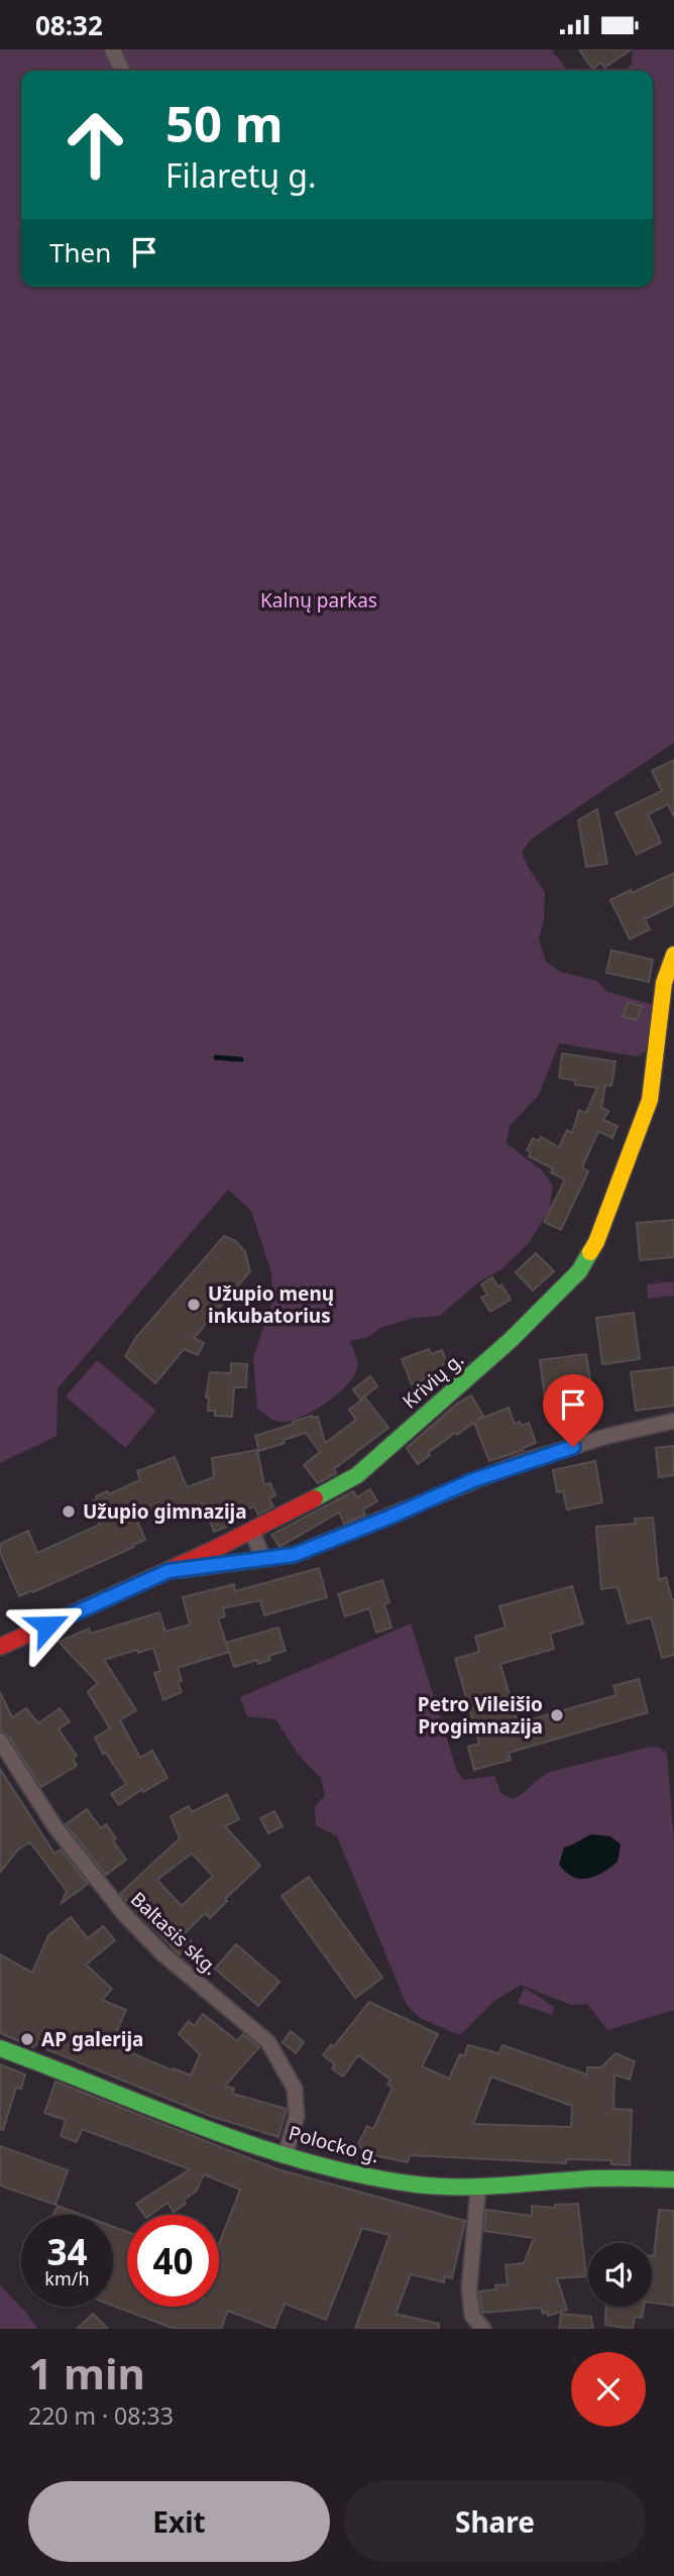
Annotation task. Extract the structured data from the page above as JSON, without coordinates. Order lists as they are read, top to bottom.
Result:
{
  "streets": {
    "street": ["Krivių g.", "Baltasis skg.", "Polocko g."]
  },
  "crossings": [
    ["Baltasis skg.", "Polocko g."]
  ],
  "parks": ["Kalnų parkas"],
  "places": [
    "Užupio menų inkubatorius",
    "Užupio gimnazija",
    "Petro Vileišio Progimnazija",
    "AP galerija"
  ],
  "page": {
    "status": "08:32",
    "turn": ["50 m", "Filaretų g."],
    "then": "Then",
    "speed": "34 km/h",
    "limit": "40",
    "heading": ["1 min", "220 m · 08:33"],
    "buttons": ["Exit", "Share"]
  }
}
